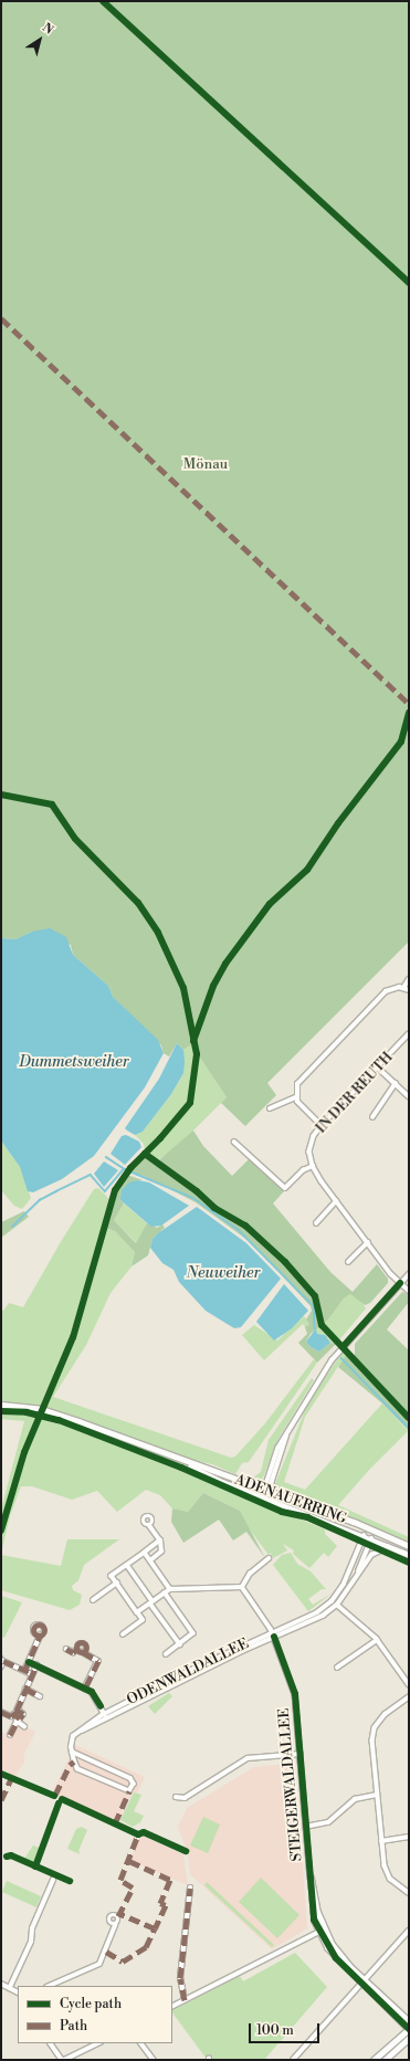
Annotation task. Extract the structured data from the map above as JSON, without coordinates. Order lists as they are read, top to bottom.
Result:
{
  "streets": {
    "main road": ["ADENAUERRING", "STEIGERWALDALLEE"],
    "street": ["IN DER REUTH", "ODENWALDALLEE"]
  },
  "crossings": [
    ["ADENAUERRING", "ODENWALDALLEE"],
    ["ODENWALDALLEE", "STEIGERWALDALLEE"]
  ],
  "water": ["Dummetsweiher", "Neuweiher"],
  "parks": ["Mönau"],
  "legend": ["Cycle path", "Path"],
  "scale_bar": "100 m",
  "north": "top right"
}
